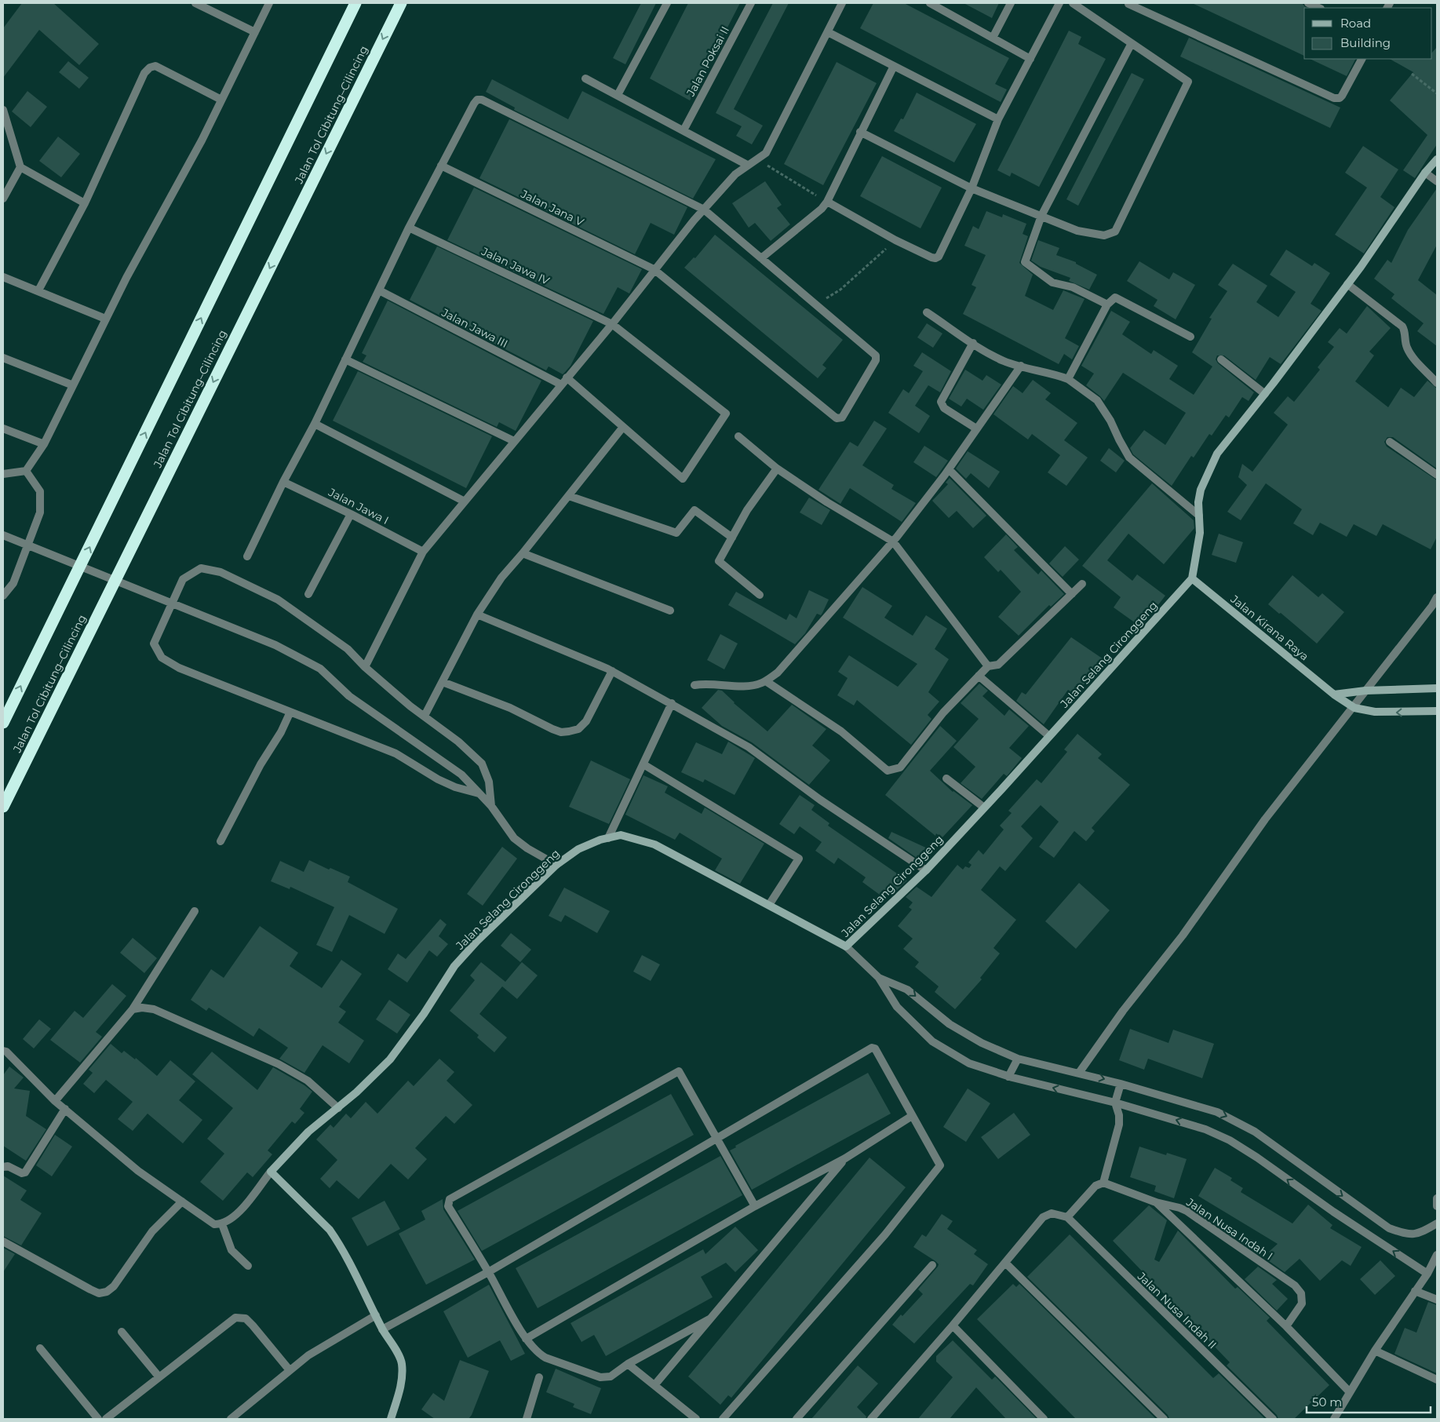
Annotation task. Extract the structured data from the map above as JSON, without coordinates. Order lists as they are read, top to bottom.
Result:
{
  "streets": {
    "highway": ["Jalan Tol Cibitung–Cilincing"],
    "street": [
      "Jalan Poksai II",
      "Jalan Jana V",
      "Jalan Jawa IV",
      "Jalan Jawa III",
      "Jalan Jawa I",
      "Jalan Kirana Raya",
      "Jalan Selang Cironggeng",
      "Jalan Nusa Indah I",
      "Jalan Nusa Indah II"
    ]
  },
  "crossings": [
    ["Jalan Kirana Raya", "Jalan Selang Cironggeng"]
  ],
  "legend": ["Road", "Building"],
  "scale_bar": "50 m"
}
